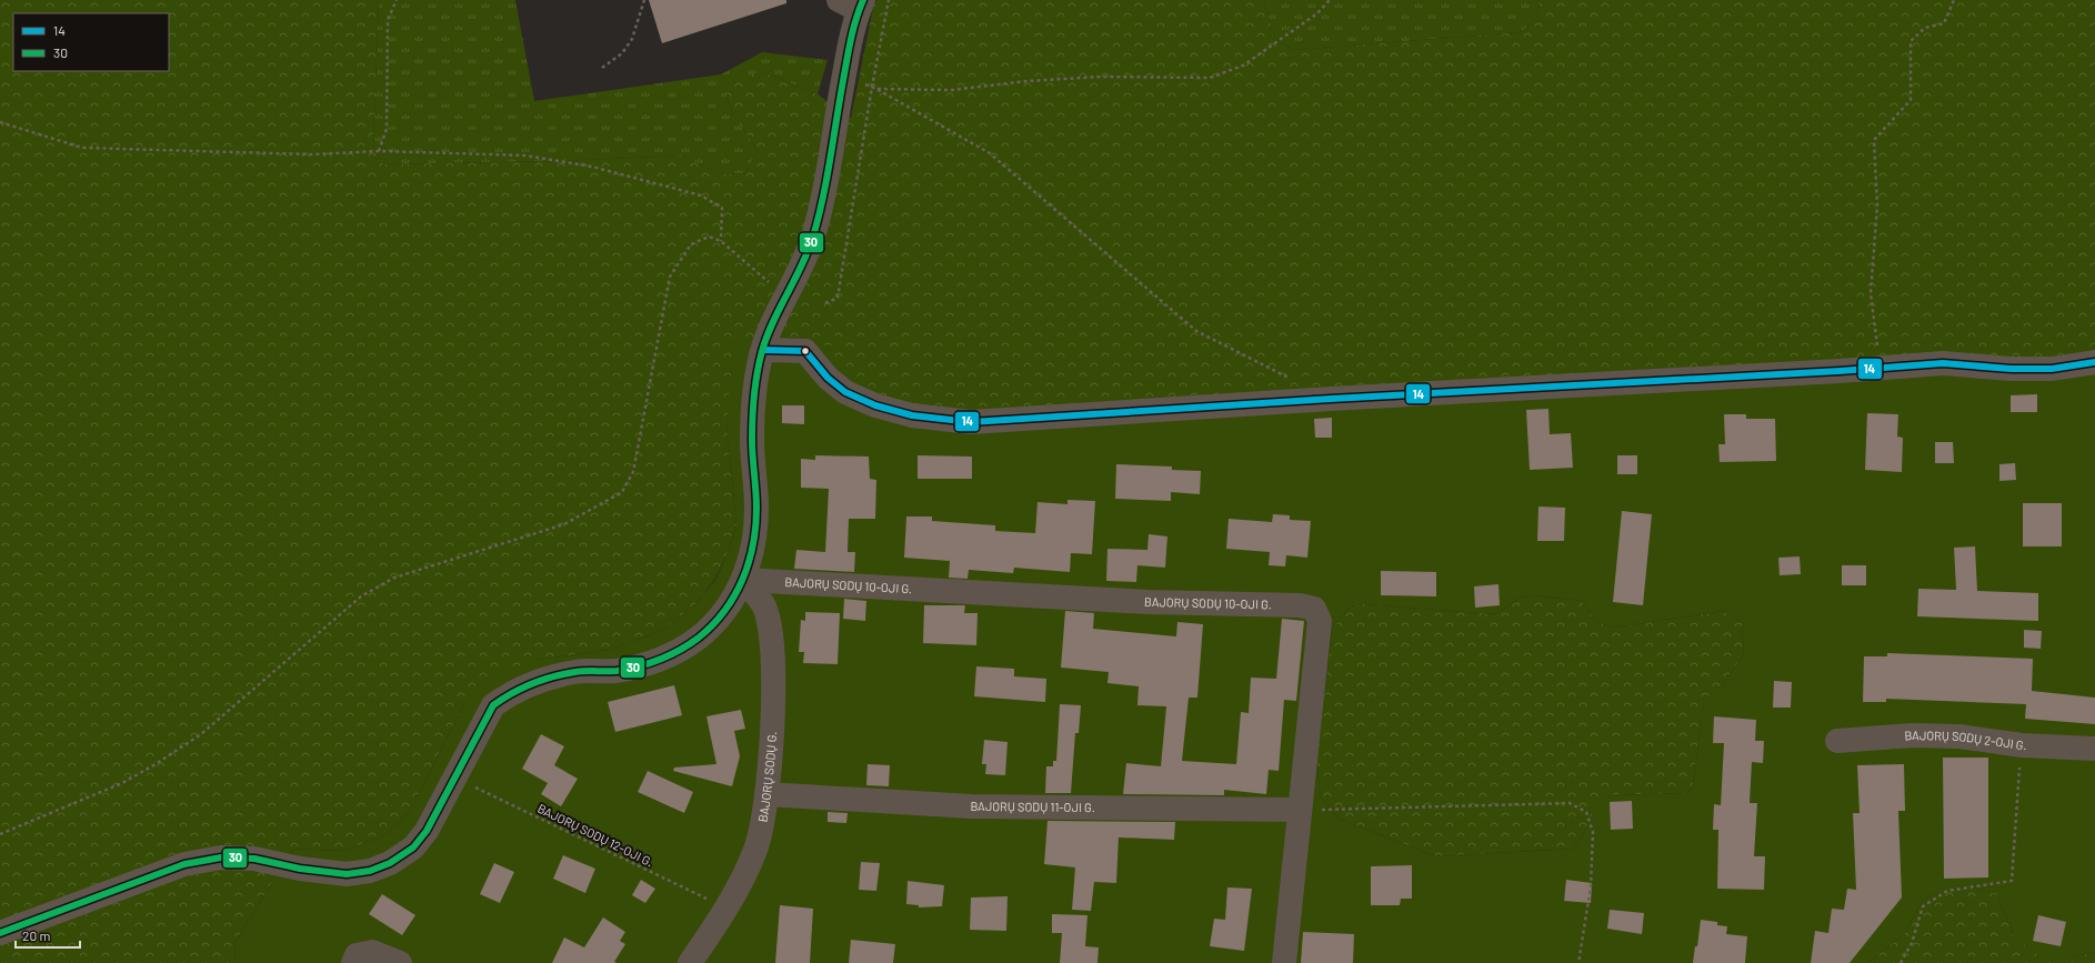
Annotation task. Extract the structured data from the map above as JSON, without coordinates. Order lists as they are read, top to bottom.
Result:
{
  "streets": {
    "street": [
      "BAJORŲ SODŲ 10-OJI G.",
      "BAJORŲ SODŲ 2-OJI G.",
      "BAJORŲ SODŲ G.",
      "BAJORŲ SODŲ 11-OJI G."
    ],
    "path": ["BAJORŲ SODŲ 12-OJI G."]
  },
  "crossings": [
    ["BAJORŲ SODŲ 10-OJI G.", "BAJORŲ SODŲ G."],
    ["BAJORŲ SODŲ 10-OJI G.", "BAJORŲ SODŲ 11-OJI G."],
    ["BAJORŲ SODŲ G.", "BAJORŲ SODŲ 11-OJI G."],
    ["BAJORŲ SODŲ G.", "BAJORŲ SODŲ 12-OJI G."]
  ],
  "lines": ["transit line 30", "transit line 14"],
  "legend": ["14", "30"],
  "scale_bar": "20 m"
}
